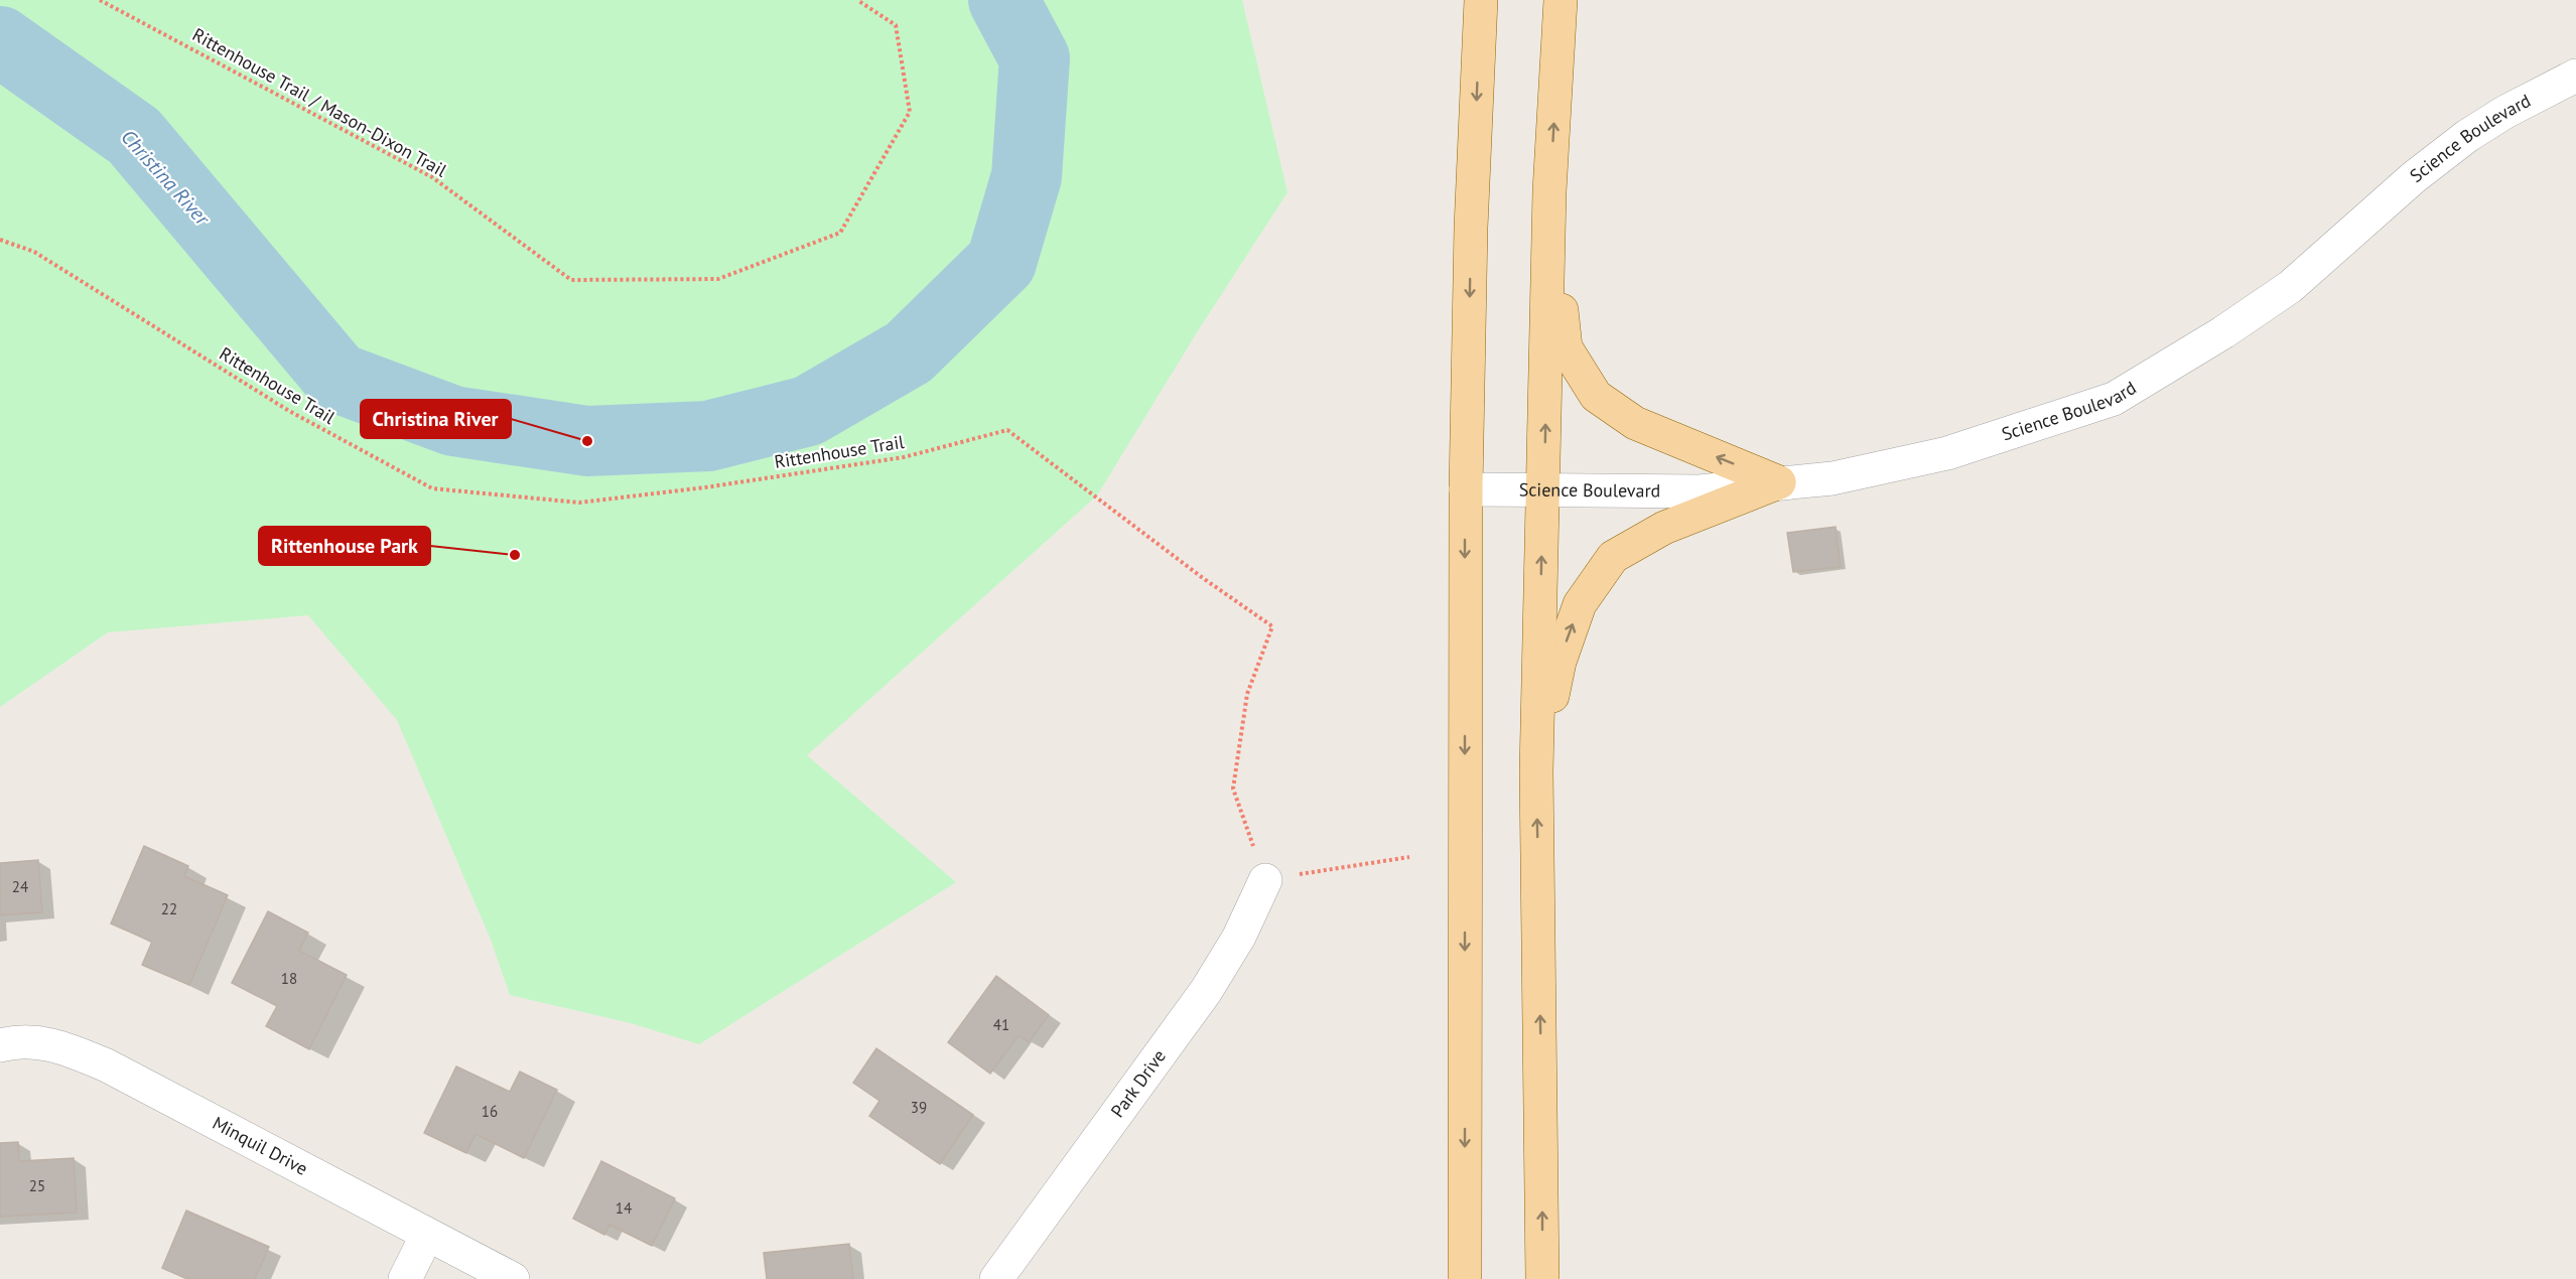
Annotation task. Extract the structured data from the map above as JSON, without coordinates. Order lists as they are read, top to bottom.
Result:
{
  "streets": {
    "street": ["Science Boulevard", "Park Drive", "Minquil Drive"],
    "path": ["Rittenhouse Trail / Mason-Dixon Trail", "Rittenhouse Trail"]
  },
  "crossings": [
    ["Rittenhouse Trail", "Park Drive"]
  ],
  "water": ["Christina River"],
  "places": ["Christina River", "Rittenhouse Park"],
  "house_numbers": [
    "24",
    "22",
    "18",
    "41",
    "39",
    "16",
    "25",
    "14"
  ]
}
